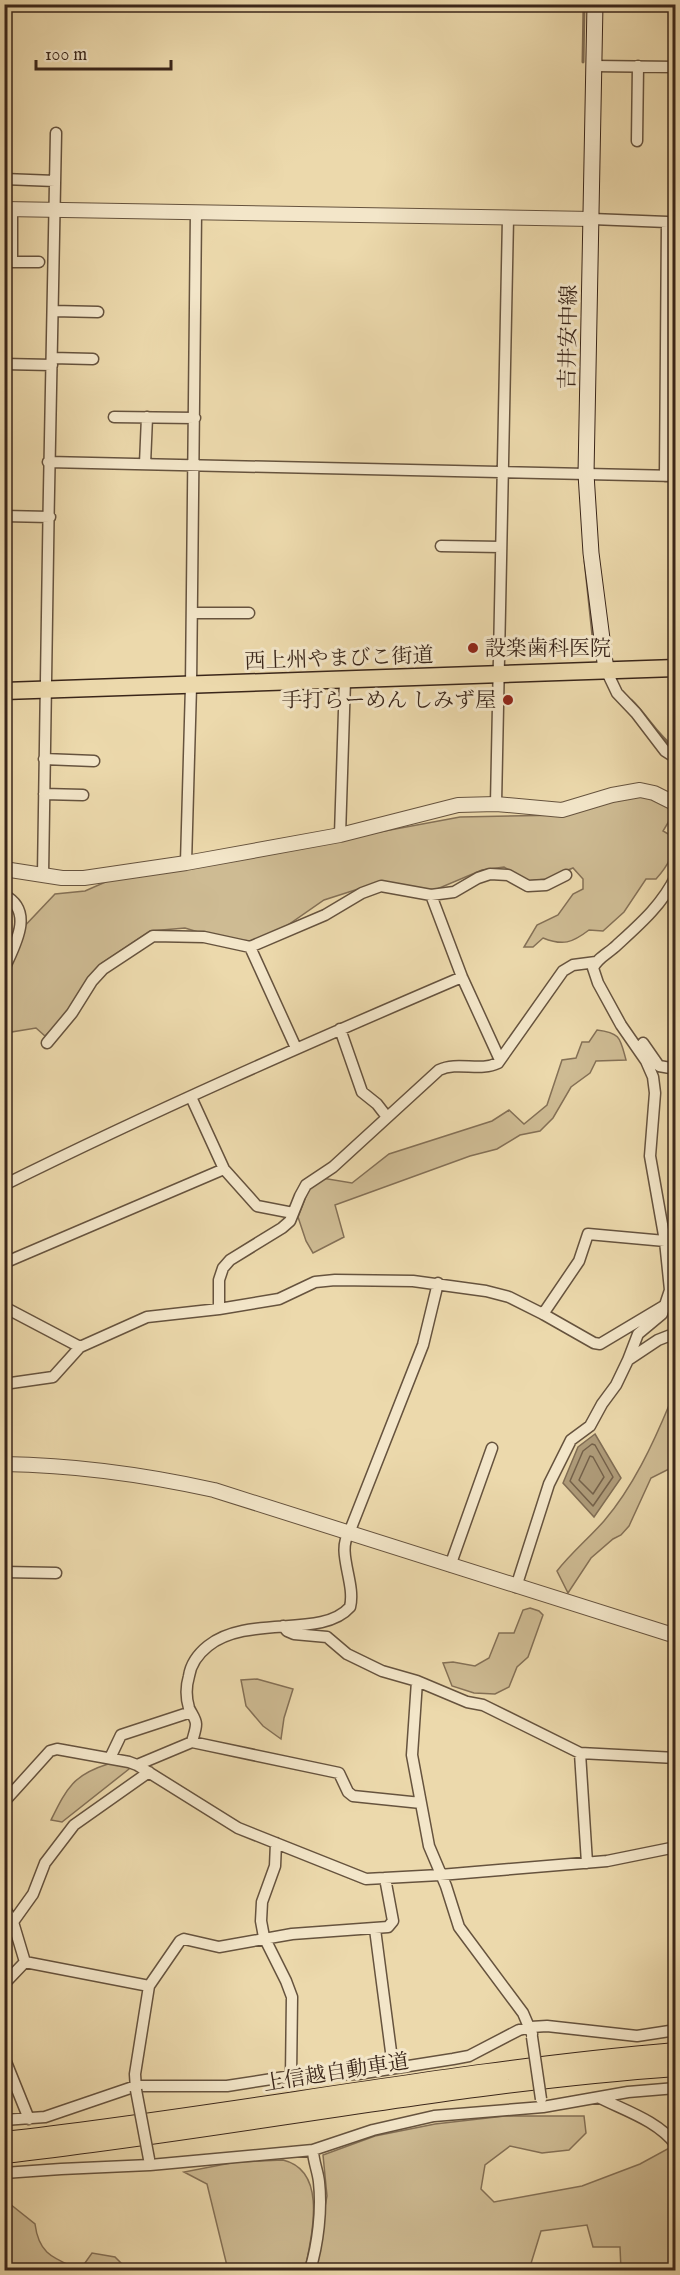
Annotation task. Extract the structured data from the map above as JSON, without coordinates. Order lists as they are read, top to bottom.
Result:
{
  "streets": {
    "highway": ["西上州やまびこ街道", "上信越自動車道"],
    "main road": ["吉井安中線"]
  },
  "crossings": [
    ["吉井安中線", "西上州やまびこ街道"]
  ],
  "places": ["設楽歯科医院", "手打らーめん しみず屋"],
  "scale_bar": "100 m"
}
